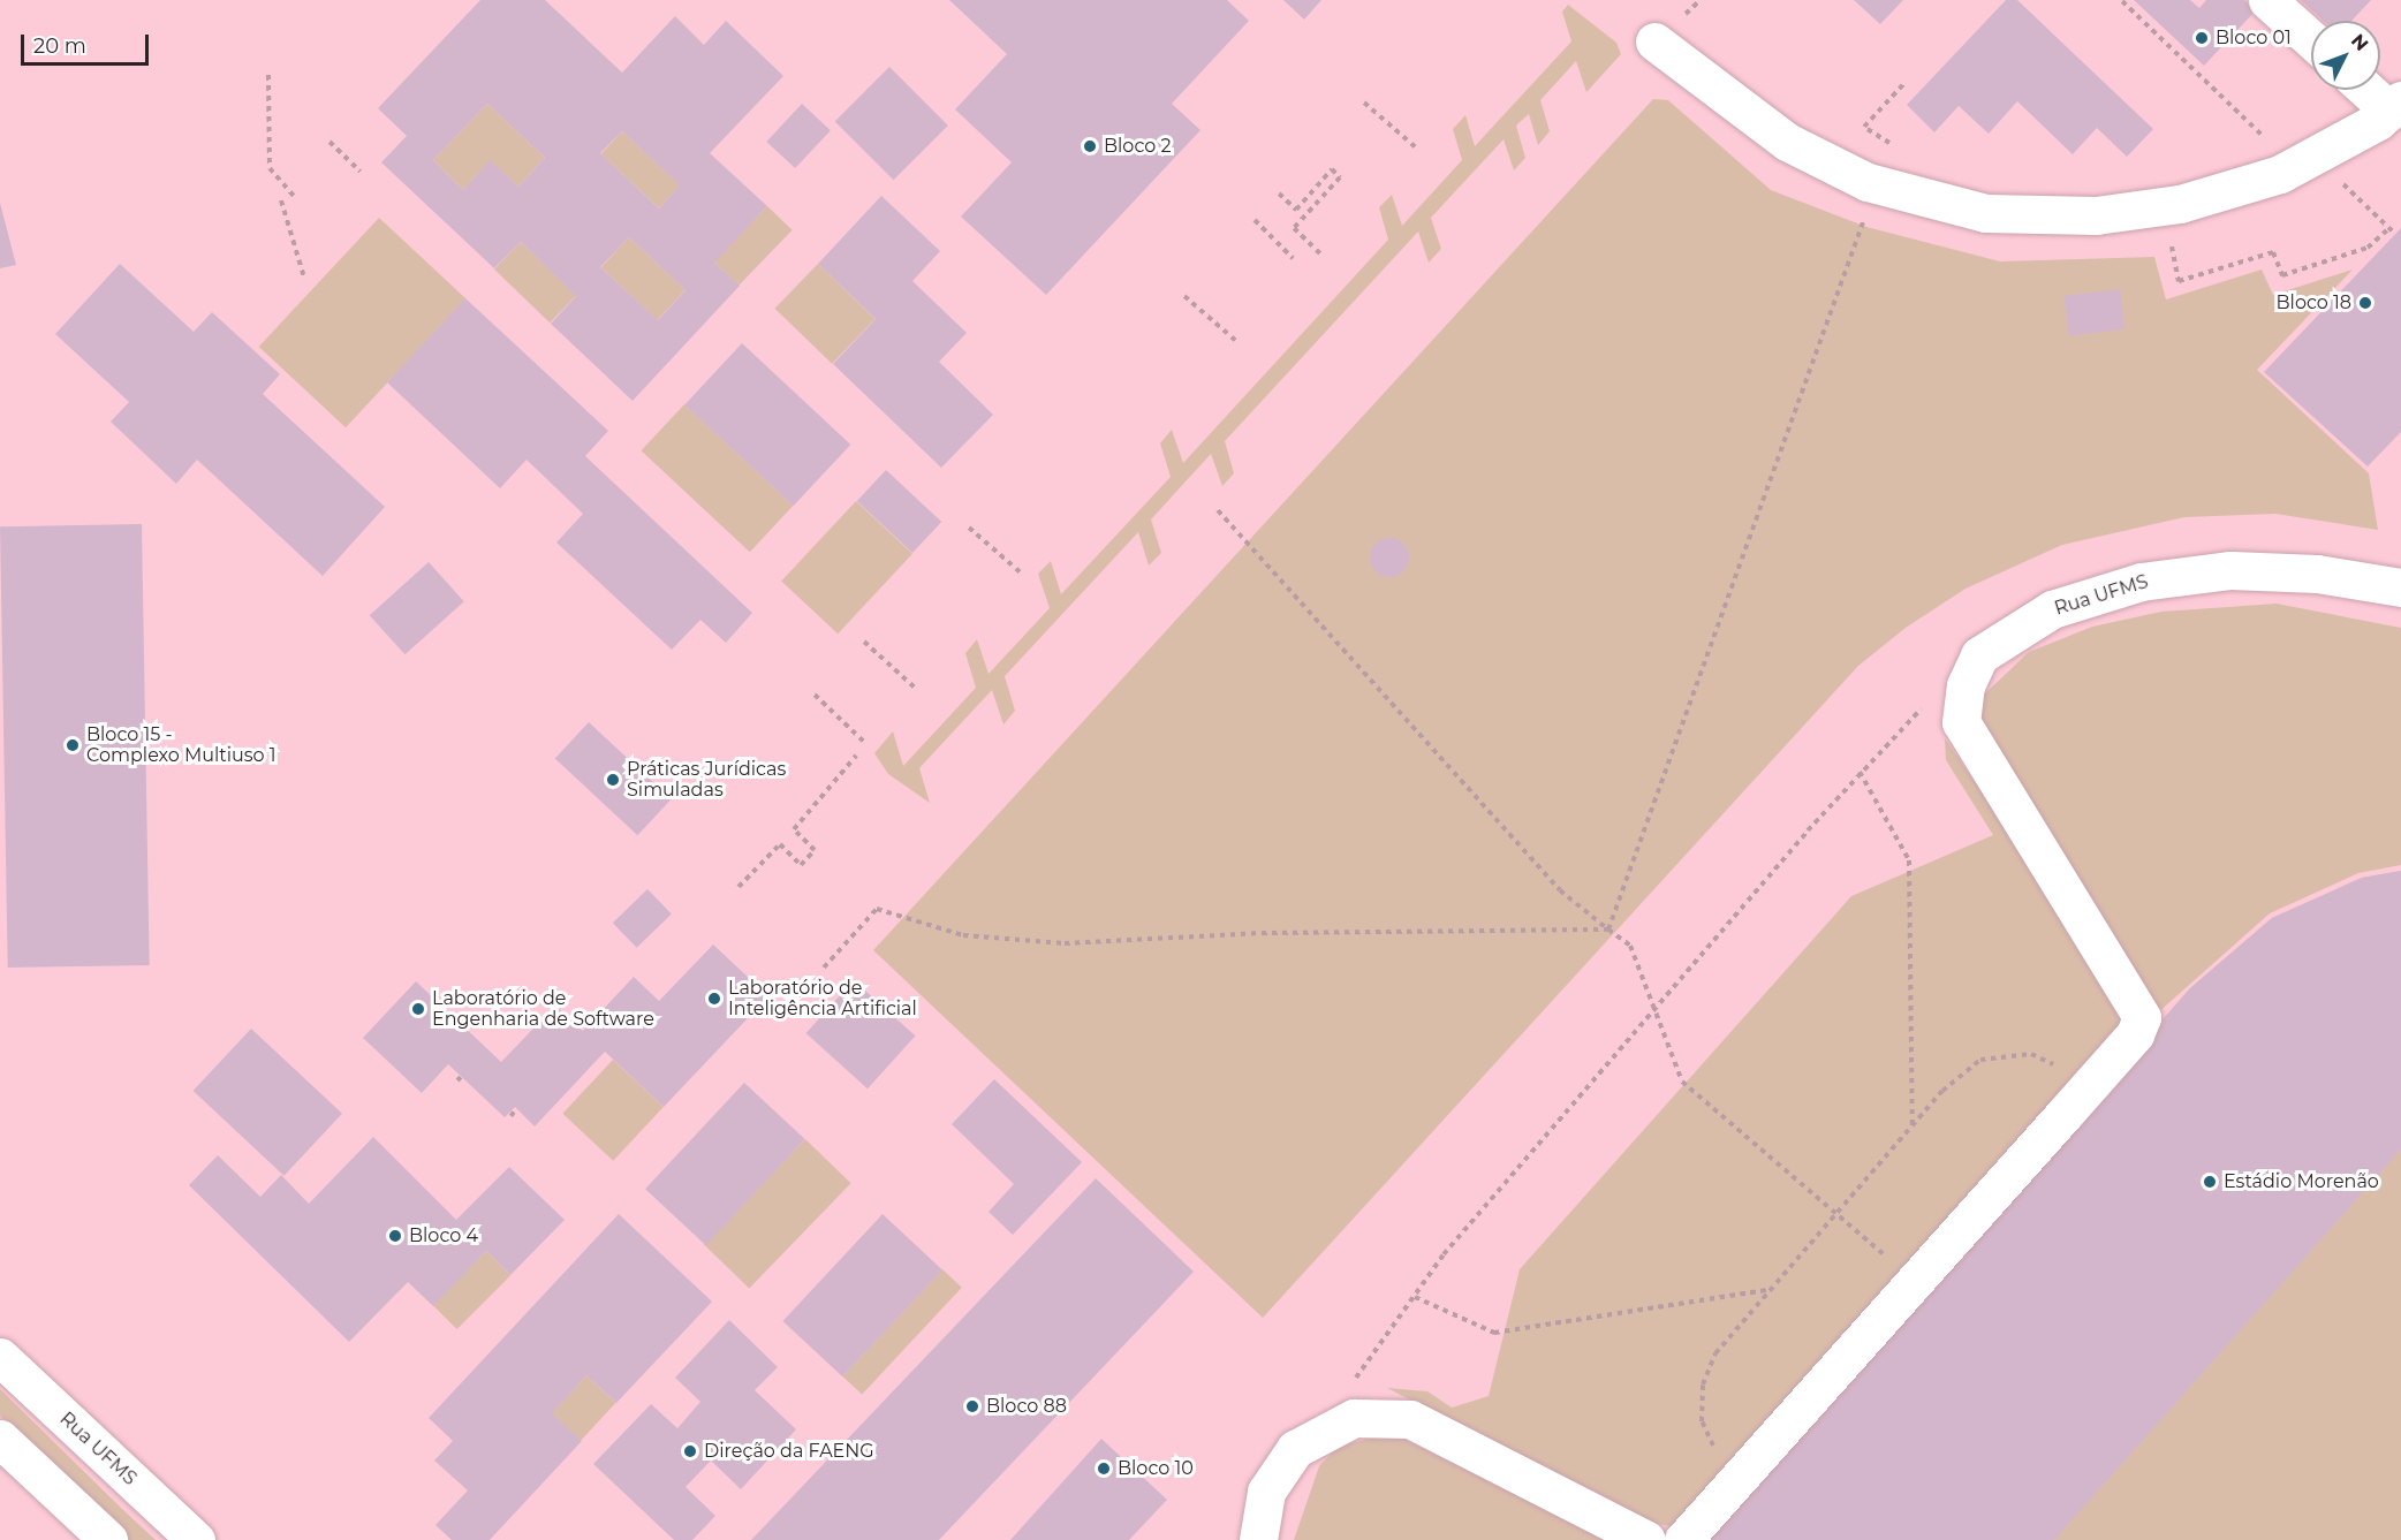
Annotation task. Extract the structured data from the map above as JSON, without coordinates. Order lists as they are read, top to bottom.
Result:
{
  "streets": {
    "lane": ["Rua UFMS"]
  },
  "places": [
    "Bloco 01",
    "Bloco 2",
    "Bloco 18",
    "Bloco 15 - Complexo Multiuso 1",
    "Práticas Jurídicas Simuladas",
    "Laboratório de Inteligência Artificial",
    "Laboratório de Engenharia de Software",
    "Estádio Morenão",
    "Bloco 4",
    "Bloco 88",
    "Direção da FAENG",
    "Bloco 10"
  ],
  "scale_bar": "20 m",
  "north": "top right"
}
